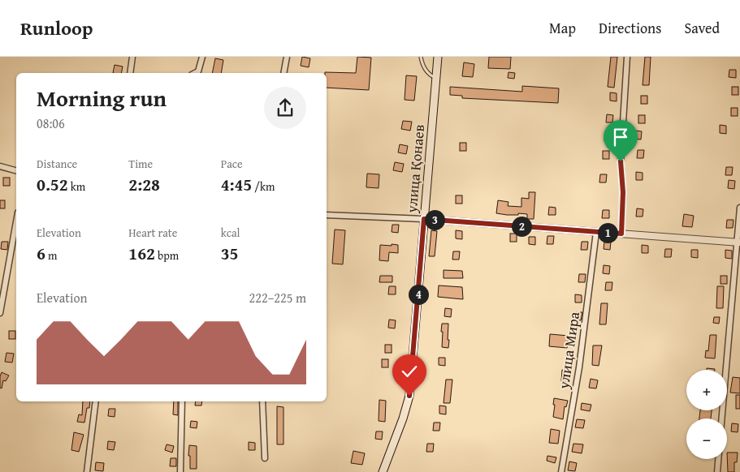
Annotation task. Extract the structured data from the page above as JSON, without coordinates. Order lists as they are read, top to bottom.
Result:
{
  "streets": {
    "main road": ["улица Қонаев"],
    "street": ["улица Мира"]
  },
  "page": {
    "header": "Runloop",
    "nav": ["Map", "Directions", "Saved"],
    "heading": ["Morning run", "08:06"],
    "stats": [
      ["Distance", "0.52 km"],
      ["Time", "2:28"],
      ["Pace", "4:45 /km"],
      ["Elevation", "6 m"],
      ["Heart rate", "162 bpm"],
      ["kcal", "35"]
    ],
    "pins": [
      "3",
      "2",
      "1",
      "4"
    ],
    "chart": ["Elevation", "222–225 m"],
    "map_buttons": ["+", "−"]
  }
}
